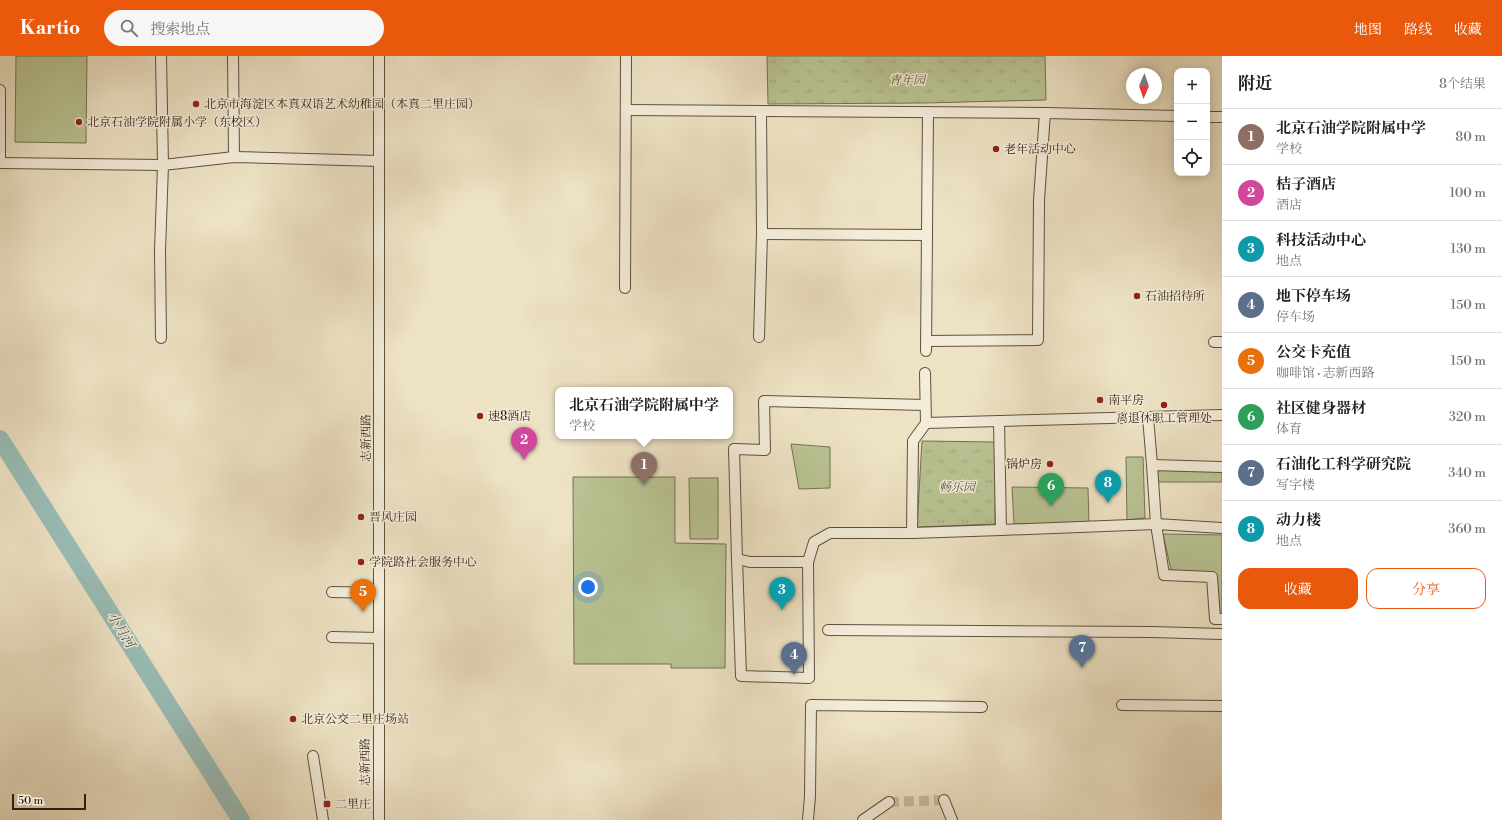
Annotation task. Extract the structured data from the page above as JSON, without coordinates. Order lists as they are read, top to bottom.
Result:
{
  "streets": {
    "street": ["志新西路"]
  },
  "water": ["小月河"],
  "parks": ["青年园", "畅乐园"],
  "places": {
    "other": [
      "北京市海淀区本真双语艺术幼稚园（本真二里庄园）",
      "北京石油学院附属小学（东校区）",
      "老年活动中心",
      "石油招待所",
      "南平房",
      "离退休职工管理处",
      "速8酒店",
      "锅炉房",
      "晋风庄园",
      "学院路社会服务中心",
      "北京公交二里庄场站"
    ],
    "transit": ["二里庄"]
  },
  "scale_bar": "50 m",
  "north": "bottom",
  "page": {
    "header": "Kartio",
    "search": "搜索地点",
    "nav": ["地图", "路线", "收藏"],
    "heading": ["附近", "8个结果"],
    "map_buttons": ["+", "−"],
    "list": [
      {
        "mark": "1",
        "name": "北京石油学院附属中学",
        "note": "学校",
        "value": "80 m"
      },
      {
        "mark": "2",
        "name": "桔子酒店",
        "note": "酒店",
        "value": "100 m"
      },
      {
        "mark": "3",
        "name": "科技活动中心",
        "note": "地点",
        "value": "130 m"
      },
      {
        "mark": "4",
        "name": "地下停车场",
        "note": "停车场",
        "value": "150 m"
      },
      {
        "mark": "5",
        "name": "公交卡充值",
        "note": "咖啡馆 · 志新西路",
        "value": "150 m"
      },
      {
        "mark": "6",
        "name": "社区健身器材",
        "note": "体育",
        "value": "320 m"
      },
      {
        "mark": "7",
        "name": "石油化工科学研究院",
        "note": "写字楼",
        "value": "340 m"
      },
      {
        "mark": "8",
        "name": "动力楼",
        "note": "地点",
        "value": "360 m"
      }
    ],
    "popup": ["北京石油学院附属中学", "学校"],
    "pins": [
      "2",
      "1",
      "8",
      "6",
      "3",
      "5",
      "7",
      "4"
    ],
    "buttons": ["收藏", "分享"],
    "scale": "50 m"
  }
}
